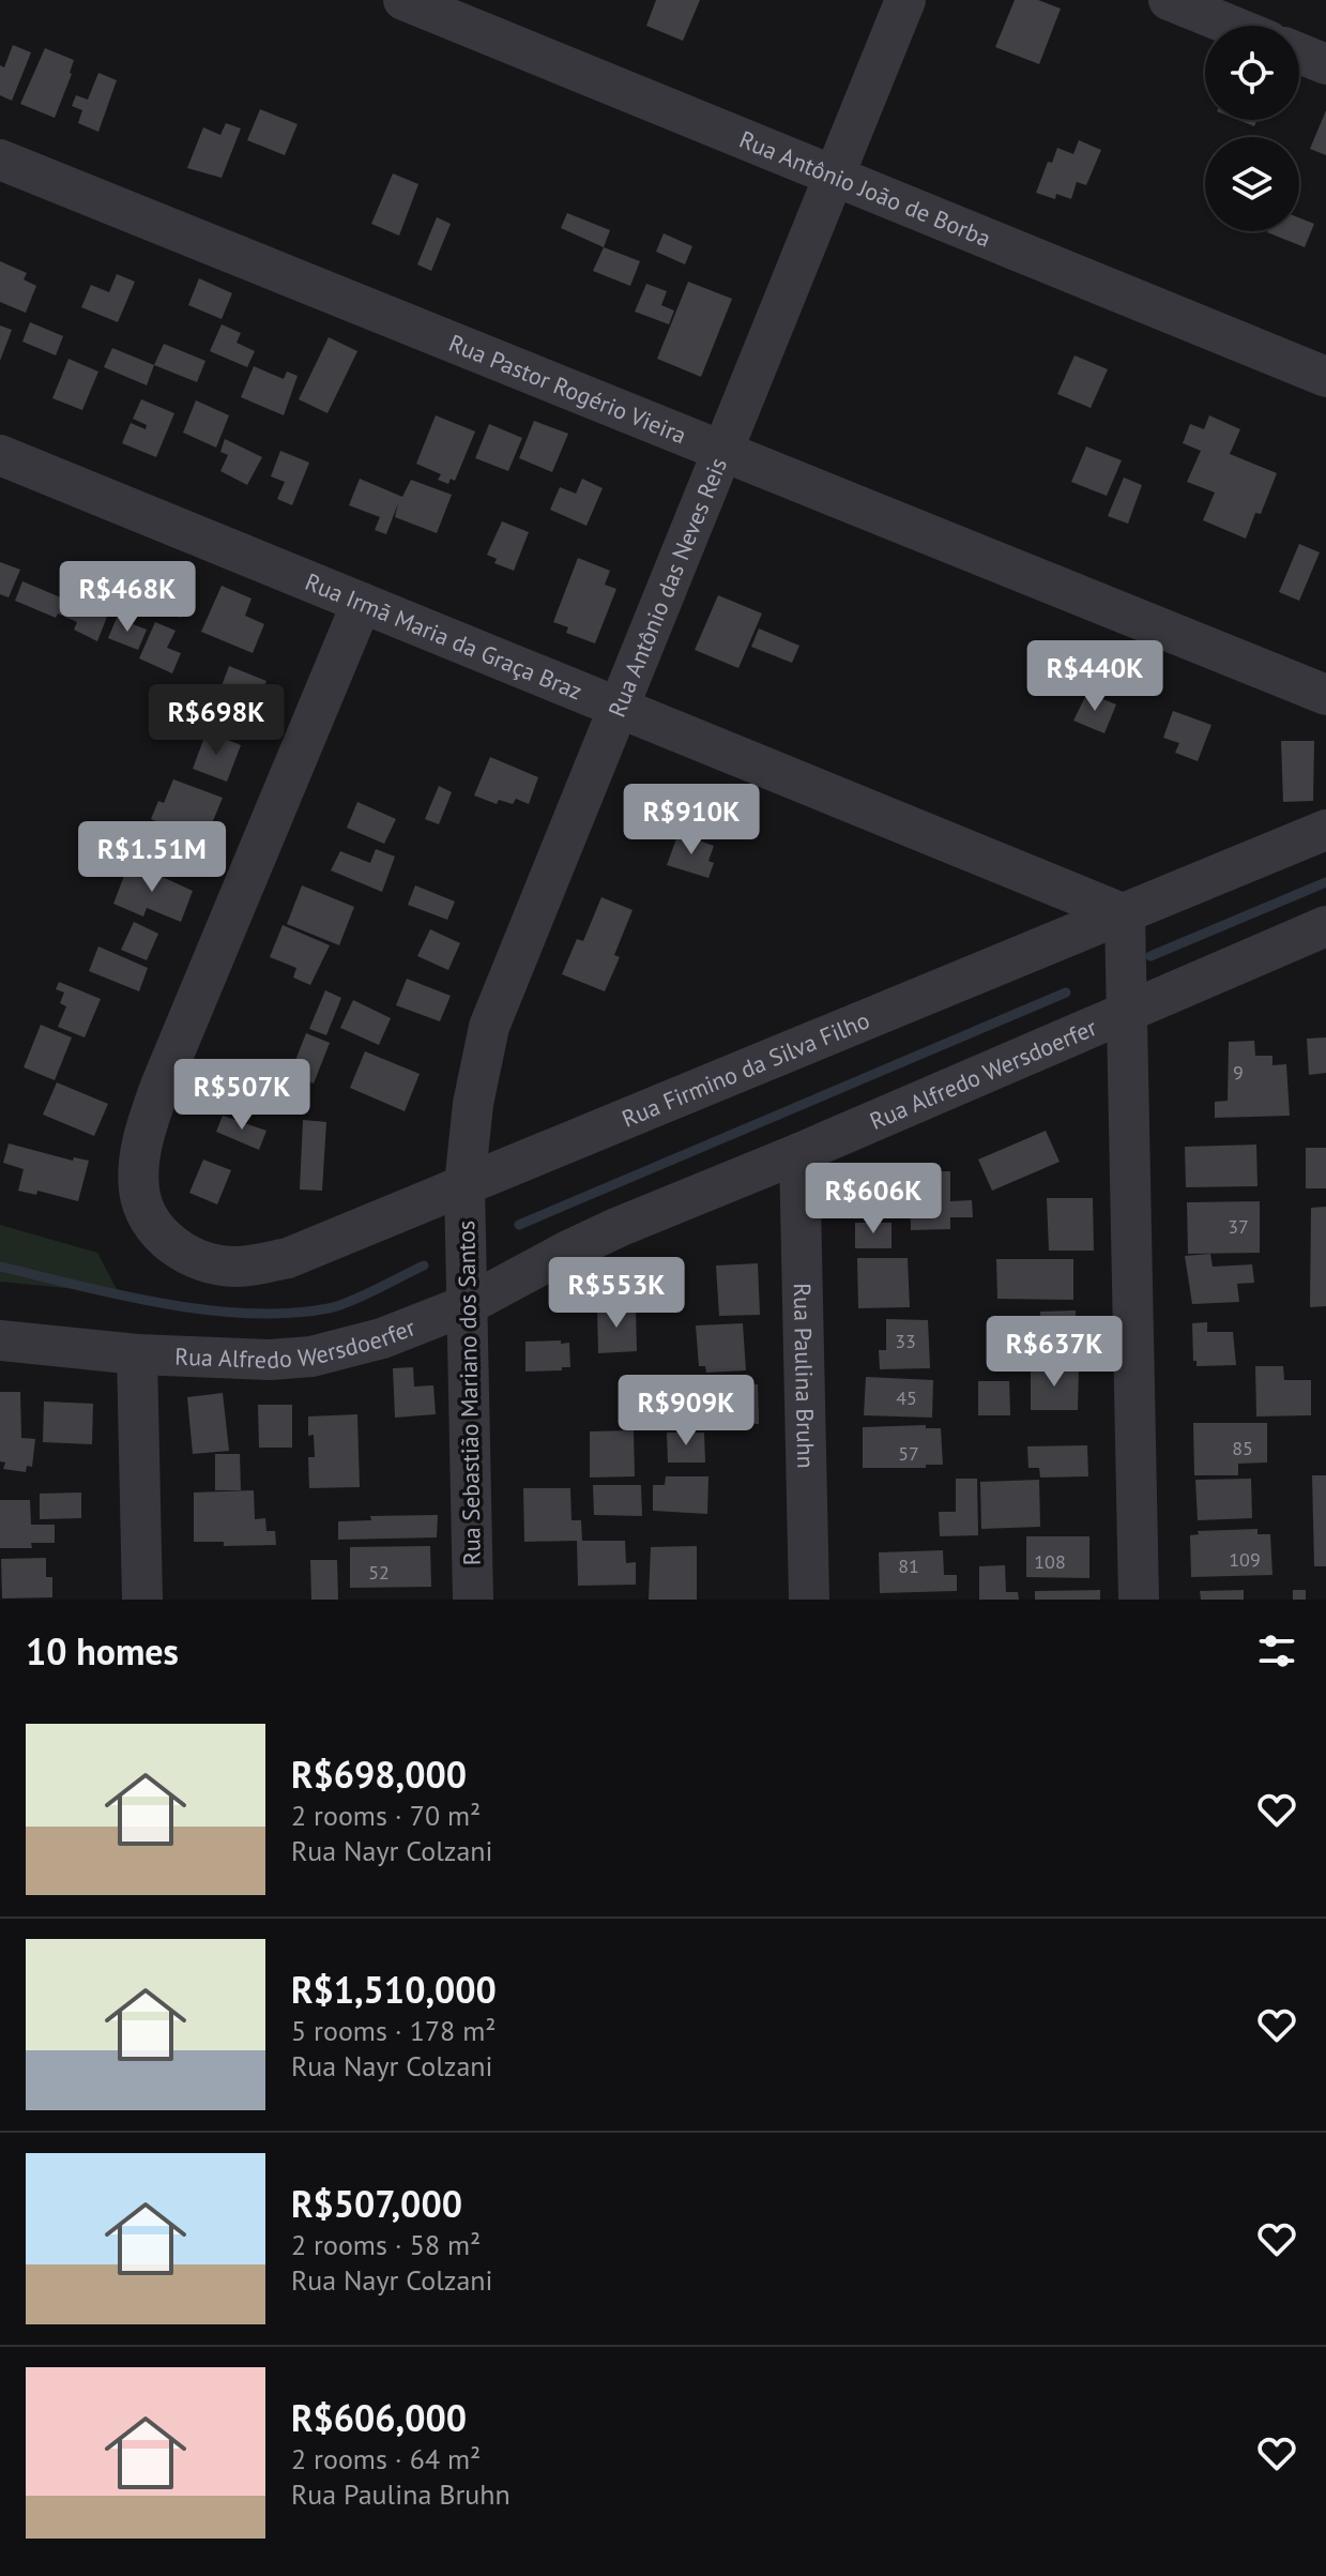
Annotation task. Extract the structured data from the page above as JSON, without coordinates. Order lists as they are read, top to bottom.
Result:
{
  "streets": {
    "street": [
      "Rua Antônio João de Borba",
      "Rua Pastor Rogério Vieira",
      "Rua Antônio das Neves Reis",
      "Rua Irmã Maria da Graça Braz",
      "Rua Firmino da Silva Filho",
      "Rua Alfredo Wersdoerfer",
      "Rua Paulina Bruhn",
      "Rua Sebastião Mariano dos Santos"
    ]
  },
  "crossings": [
    ["Rua Antônio João de Borba", "Rua Antônio das Neves Reis"],
    ["Rua Pastor Rogério Vieira", "Rua Antônio das Neves Reis"],
    ["Rua Antônio das Neves Reis", "Rua Irmã Maria da Graça Braz"],
    ["Rua Antônio das Neves Reis", "Rua Firmino da Silva Filho"],
    ["Rua Antônio das Neves Reis", "Rua Sebastião Mariano dos Santos"],
    ["Rua Irmã Maria da Graça Braz", "Rua Firmino da Silva Filho"],
    ["Rua Firmino da Silva Filho", "Rua Sebastião Mariano dos Santos"],
    ["Rua Alfredo Wersdoerfer", "Rua Paulina Bruhn"],
    ["Rua Alfredo Wersdoerfer", "Rua Sebastião Mariano dos Santos"]
  ],
  "house_numbers": [
    "9",
    "37",
    "33",
    "45",
    "85",
    "57",
    "109",
    "108",
    "81",
    "52"
  ],
  "page": {
    "price": [
      "R$468K",
      "R$440K",
      "R$698K",
      "R$910K",
      "R$1.51M",
      "R$507K",
      "R$606K",
      "R$553K",
      "R$637K",
      "R$909K"
    ],
    "heading": "10 homes",
    "list": [
      {
        "name": "R$698,000",
        "note": "2 rooms · 70 m² · Rua Nayr Colzani"
      },
      {
        "name": "R$1,510,000",
        "note": "5 rooms · 178 m² · Rua Nayr Colzani"
      },
      {
        "name": "R$507,000",
        "note": "2 rooms · 58 m² · Rua Nayr Colzani"
      },
      {
        "name": "R$606,000",
        "note": "2 rooms · 64 m² · Rua Paulina Bruhn"
      }
    ]
  }
}
